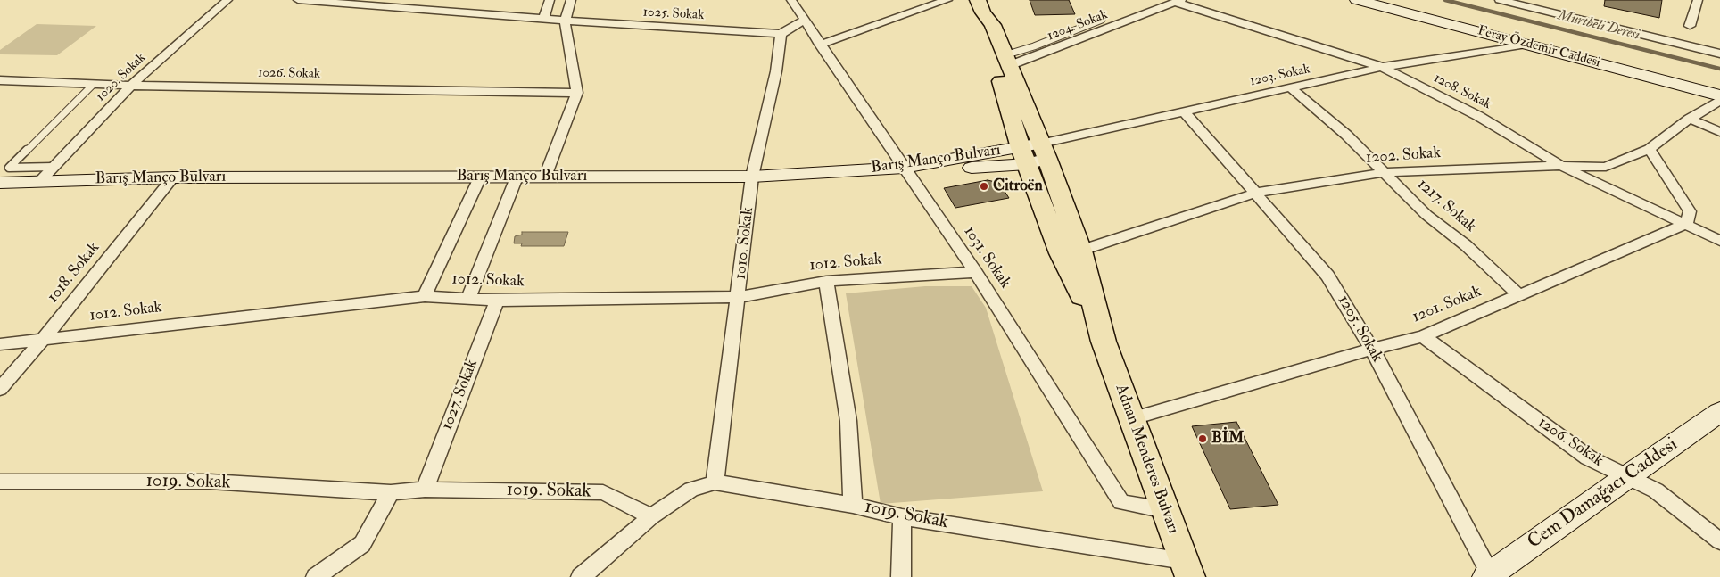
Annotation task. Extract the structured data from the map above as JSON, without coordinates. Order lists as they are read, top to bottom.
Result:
{
  "streets": {
    "main road": [
      "Feray Özdemir Caddesi",
      "Barış Manço Bulvarı",
      "Adnan Menderes Bulvarı",
      "Cem Damağacı Caddesi"
    ],
    "street": [
      "1025. Sokak",
      "1204. Sokak",
      "1026. Sokak",
      "1203. Sokak",
      "1020. Sokak",
      "1208. Sokak",
      "1202. Sokak",
      "1217. Sokak",
      "1010. Sokak",
      "1031. Sokak",
      "1012. Sokak",
      "1018. Sokak",
      "1201. Sokak",
      "1205. Sokak",
      "1027. Sokak",
      "1206. Sokak",
      "1019. Sokak"
    ]
  },
  "crossings": [
    ["1025. Sokak", "1010. Sokak"],
    ["1204. Sokak", "1208. Sokak"],
    ["1204. Sokak", "Adnan Menderes Bulvarı"],
    ["Feray Özdemir Caddesi", "1203. Sokak"],
    ["1026. Sokak", "1020. Sokak"],
    ["1203. Sokak", "1208. Sokak"],
    ["1203. Sokak", "Barış Manço Bulvarı"],
    ["1203. Sokak", "1217. Sokak"],
    ["1203. Sokak", "1205. Sokak"],
    ["1203. Sokak", "Adnan Menderes Bulvarı"],
    ["1020. Sokak", "Barış Manço Bulvarı"],
    ["1208. Sokak", "1202. Sokak"],
    ["1208. Sokak", "1201. Sokak"],
    ["1202. Sokak", "1217. Sokak"],
    ["1202. Sokak", "1205. Sokak"],
    ["1202. Sokak", "Adnan Menderes Bulvarı"],
    ["Barış Manço Bulvarı", "1010. Sokak"],
    ["Barış Manço Bulvarı", "1031. Sokak"],
    ["Barış Manço Bulvarı", "1018. Sokak"],
    ["Barış Manço Bulvarı", "Adnan Menderes Bulvarı"],
    ["1217. Sokak", "1201. Sokak"],
    ["1010. Sokak", "1012. Sokak"],
    ["1010. Sokak", "1019. Sokak"],
    ["1031. Sokak", "1012. Sokak"],
    ["1031. Sokak", "Adnan Menderes Bulvarı"],
    ["1012. Sokak", "1018. Sokak"],
    ["1012. Sokak", "1027. Sokak"],
    ["1201. Sokak", "1205. Sokak"],
    ["1201. Sokak", "1206. Sokak"],
    ["1201. Sokak", "Adnan Menderes Bulvarı"],
    ["1205. Sokak", "Cem Damağacı Caddesi"],
    ["1027. Sokak", "1019. Sokak"],
    ["1206. Sokak", "Cem Damağacı Caddesi"],
    ["Adnan Menderes Bulvarı", "1019. Sokak"]
  ],
  "water": ["Murtbeli Deresi"],
  "places": ["Citroën", "BİM"]
}
